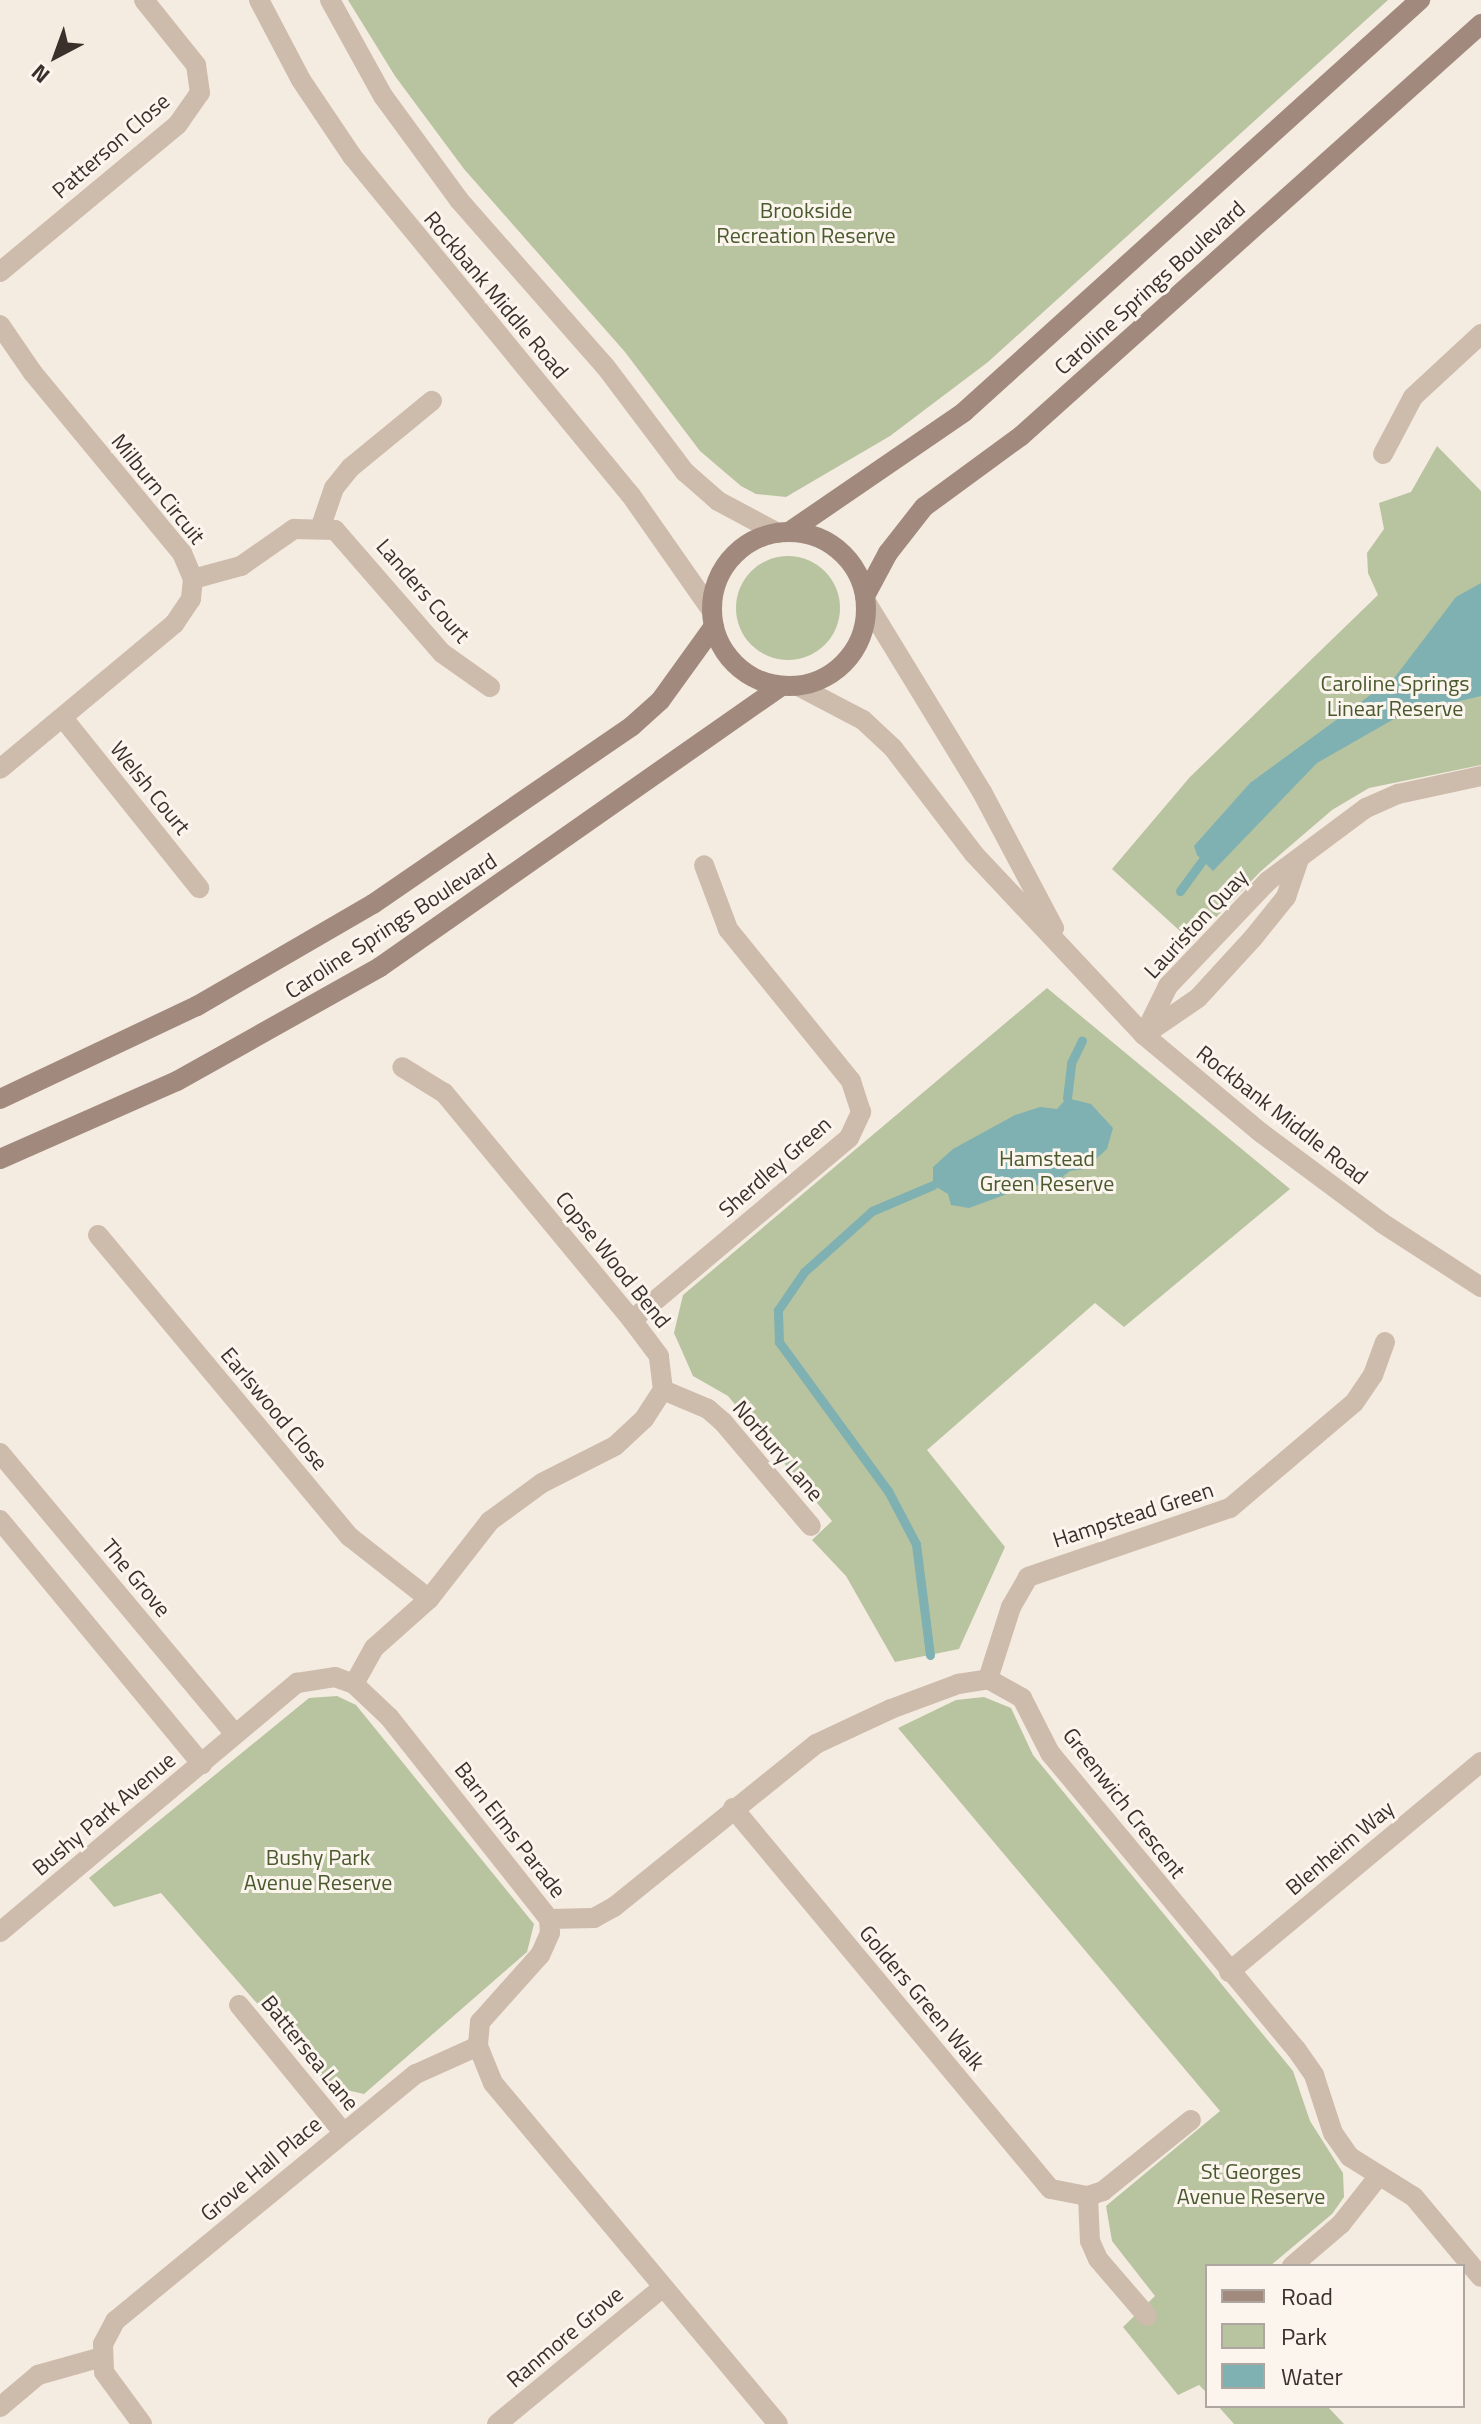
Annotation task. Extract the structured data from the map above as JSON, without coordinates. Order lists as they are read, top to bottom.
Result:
{
  "streets": {
    "main road": ["Caroline Springs Boulevard"],
    "street": [
      "Patterson Close",
      "Rockbank Middle Road",
      "Milburn Circuit",
      "Landers Court",
      "Welsh Court",
      "Lauriston Quay",
      "Sherdley Green",
      "Copse Wood Bend",
      "Earlswood Close",
      "Norbury Lane",
      "Hampstead Green",
      "The Grove",
      "Greenwich Crescent",
      "Bushy Park Avenue",
      "Barn Elms Parade",
      "Blenheim Way",
      "Golders Green Walk",
      "Battersea Lane",
      "Grove Hall Place",
      "Ranmore Grove"
    ]
  },
  "crossings": [
    ["Caroline Springs Boulevard", "Rockbank Middle Road"],
    ["Rockbank Middle Road", "Lauriston Quay"],
    ["Milburn Circuit", "Welsh Court"],
    ["Sherdley Green", "Copse Wood Bend"],
    ["Copse Wood Bend", "Norbury Lane"],
    ["Hampstead Green", "Greenwich Crescent"],
    ["Greenwich Crescent", "Blenheim Way"],
    ["Barn Elms Parade", "Grove Hall Place"],
    ["Battersea Lane", "Grove Hall Place"]
  ],
  "parks": [
    "Brookside Recreation Reserve",
    "Caroline Springs Linear Reserve",
    "Hamstead Green Reserve",
    "Bushy Park Avenue Reserve",
    "St Georges Avenue Reserve"
  ],
  "legend": ["Road", "Park", "Water"],
  "north": "bottom left"
}
